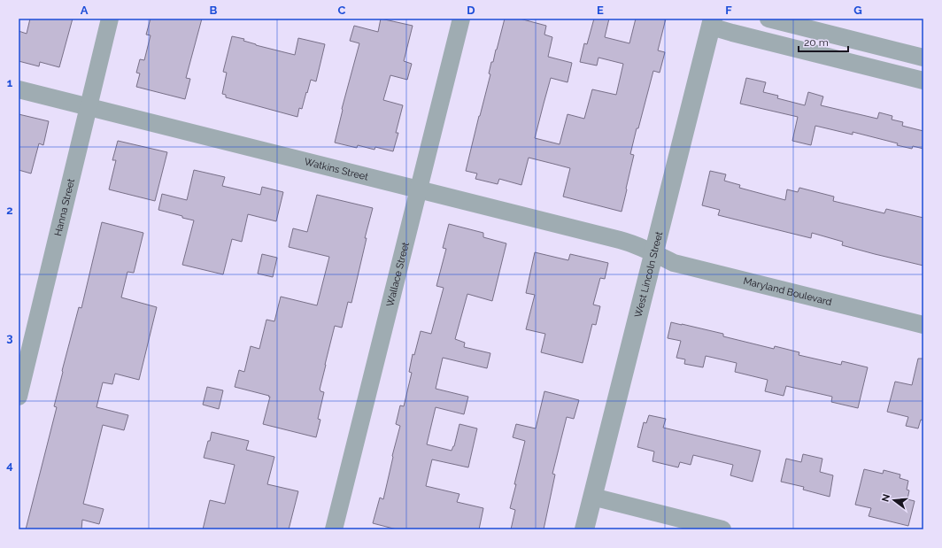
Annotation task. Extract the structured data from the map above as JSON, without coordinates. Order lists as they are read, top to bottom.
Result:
{
  "streets": {
    "street": [
      "Watkins Street",
      "Hanna Street",
      "Wallace Street",
      "West Lincoln Street",
      "Maryland Boulevard"
    ]
  },
  "crossings": [
    ["Watkins Street", "Hanna Street"],
    ["Watkins Street", "Wallace Street"],
    ["Watkins Street", "West Lincoln Street"],
    ["Watkins Street", "Maryland Boulevard"],
    ["West Lincoln Street", "Maryland Boulevard"]
  ],
  "scale_bar": "20 m",
  "north": "left",
  "grid": {
    "columns": [
      "A",
      "B",
      "C",
      "D",
      "E",
      "F",
      "G"
    ],
    "rows": [
      "1",
      "2",
      "3",
      "4"
    ]
  }
}
